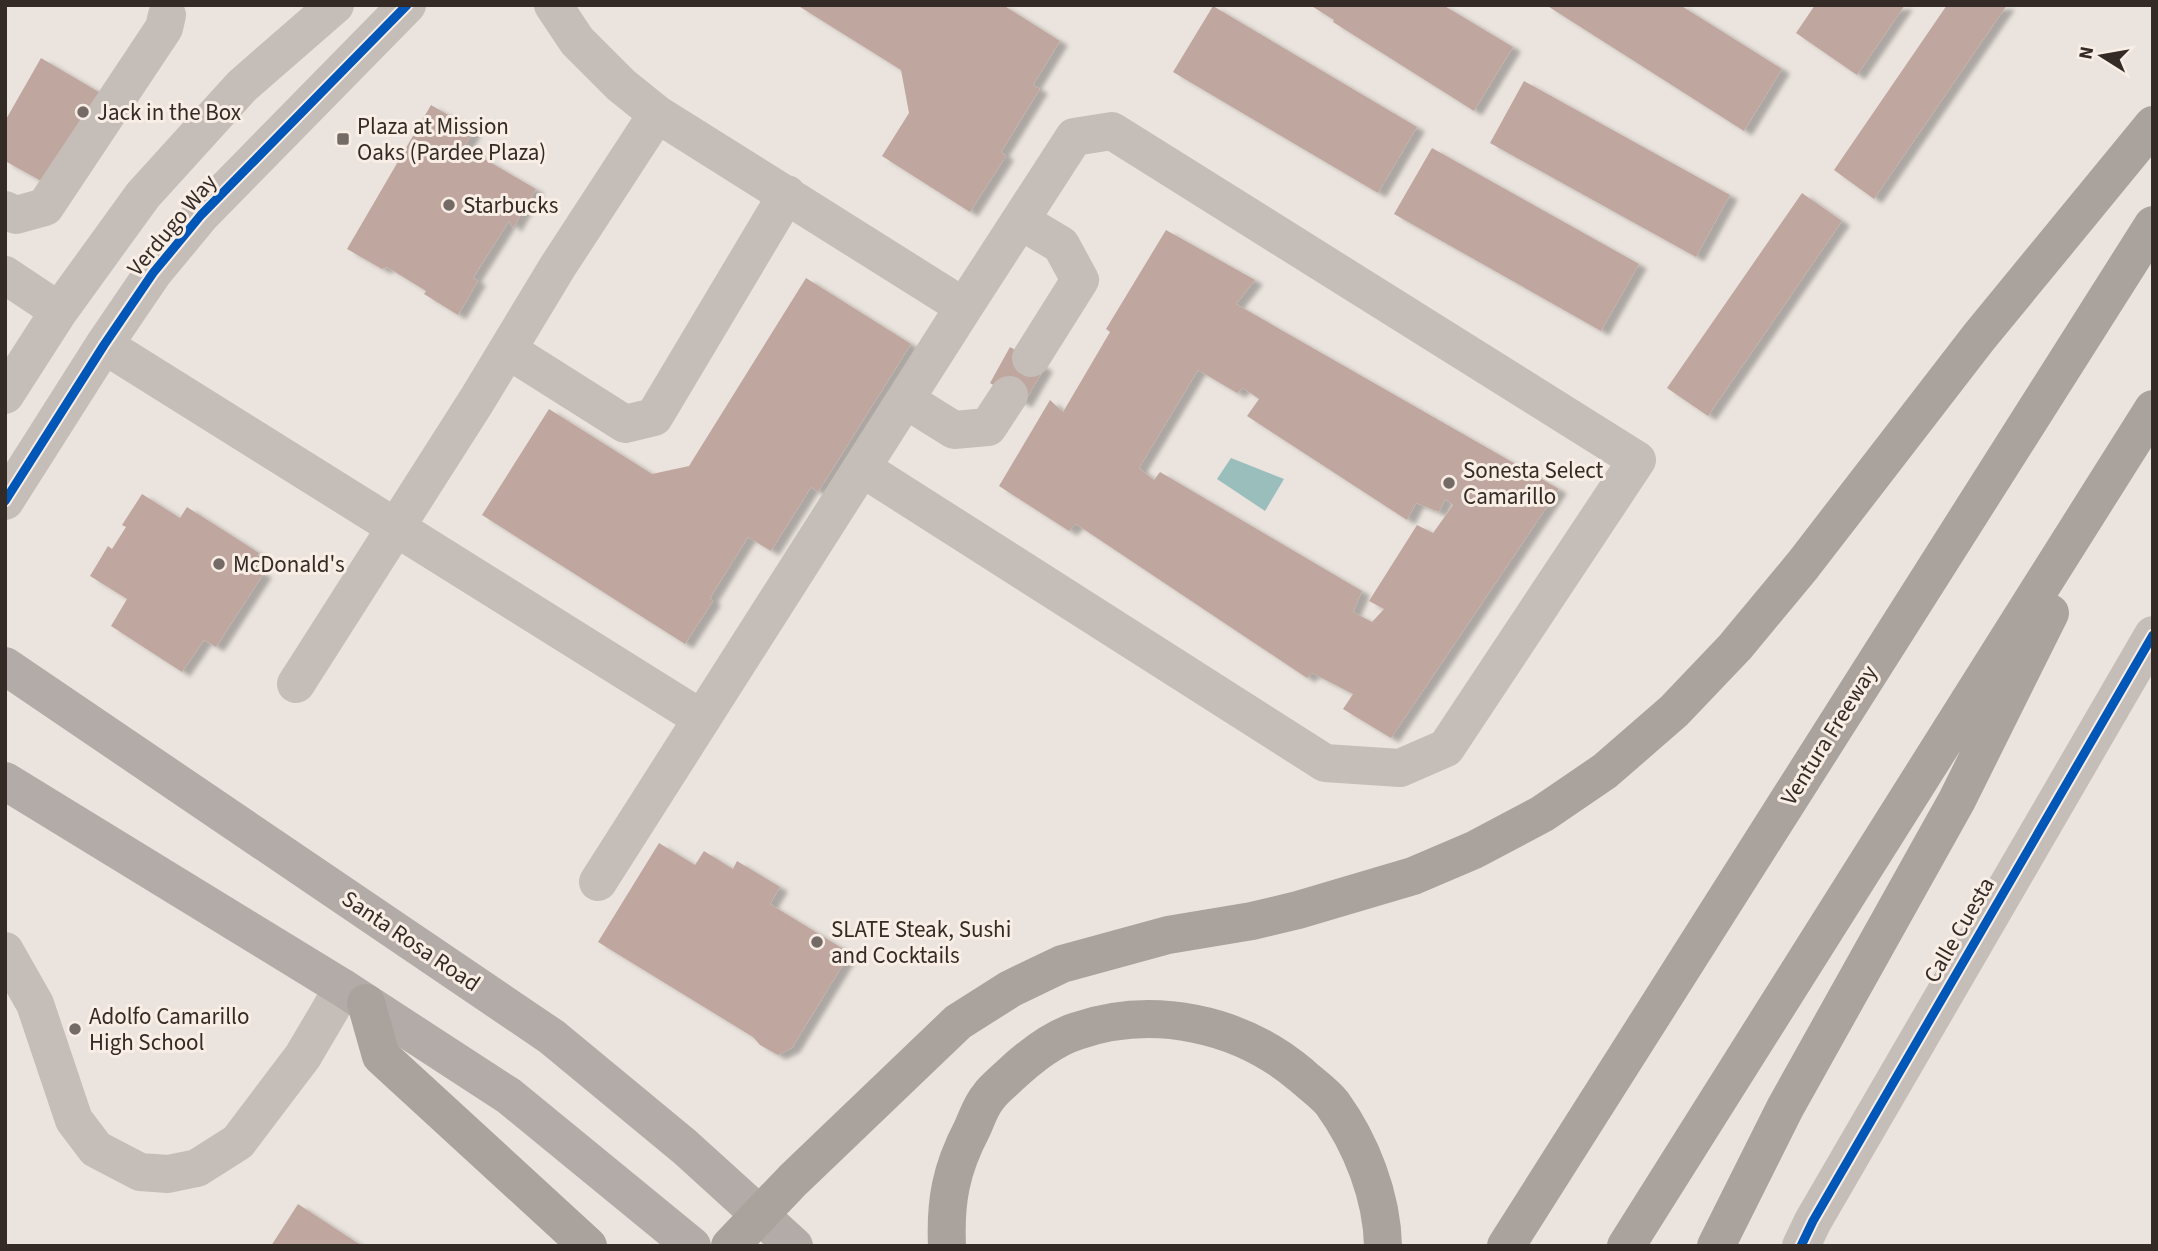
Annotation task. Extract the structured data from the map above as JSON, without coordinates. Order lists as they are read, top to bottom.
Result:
{
  "streets": {
    "highway": ["Ventura Freeway"],
    "main road": ["Santa Rosa Road"],
    "street": ["Verdugo Way", "Calle Cuesta"]
  },
  "places": {
    "other": [
      "Jack in the Box",
      "Starbucks",
      "Sonesta Select Camarillo",
      "McDonald's",
      "SLATE Steak, Sushi and Cocktails",
      "Adolfo Camarillo High School"
    ],
    "transit": ["Plaza at Mission Oaks (Pardee Plaza)"]
  },
  "north": "left"
}
